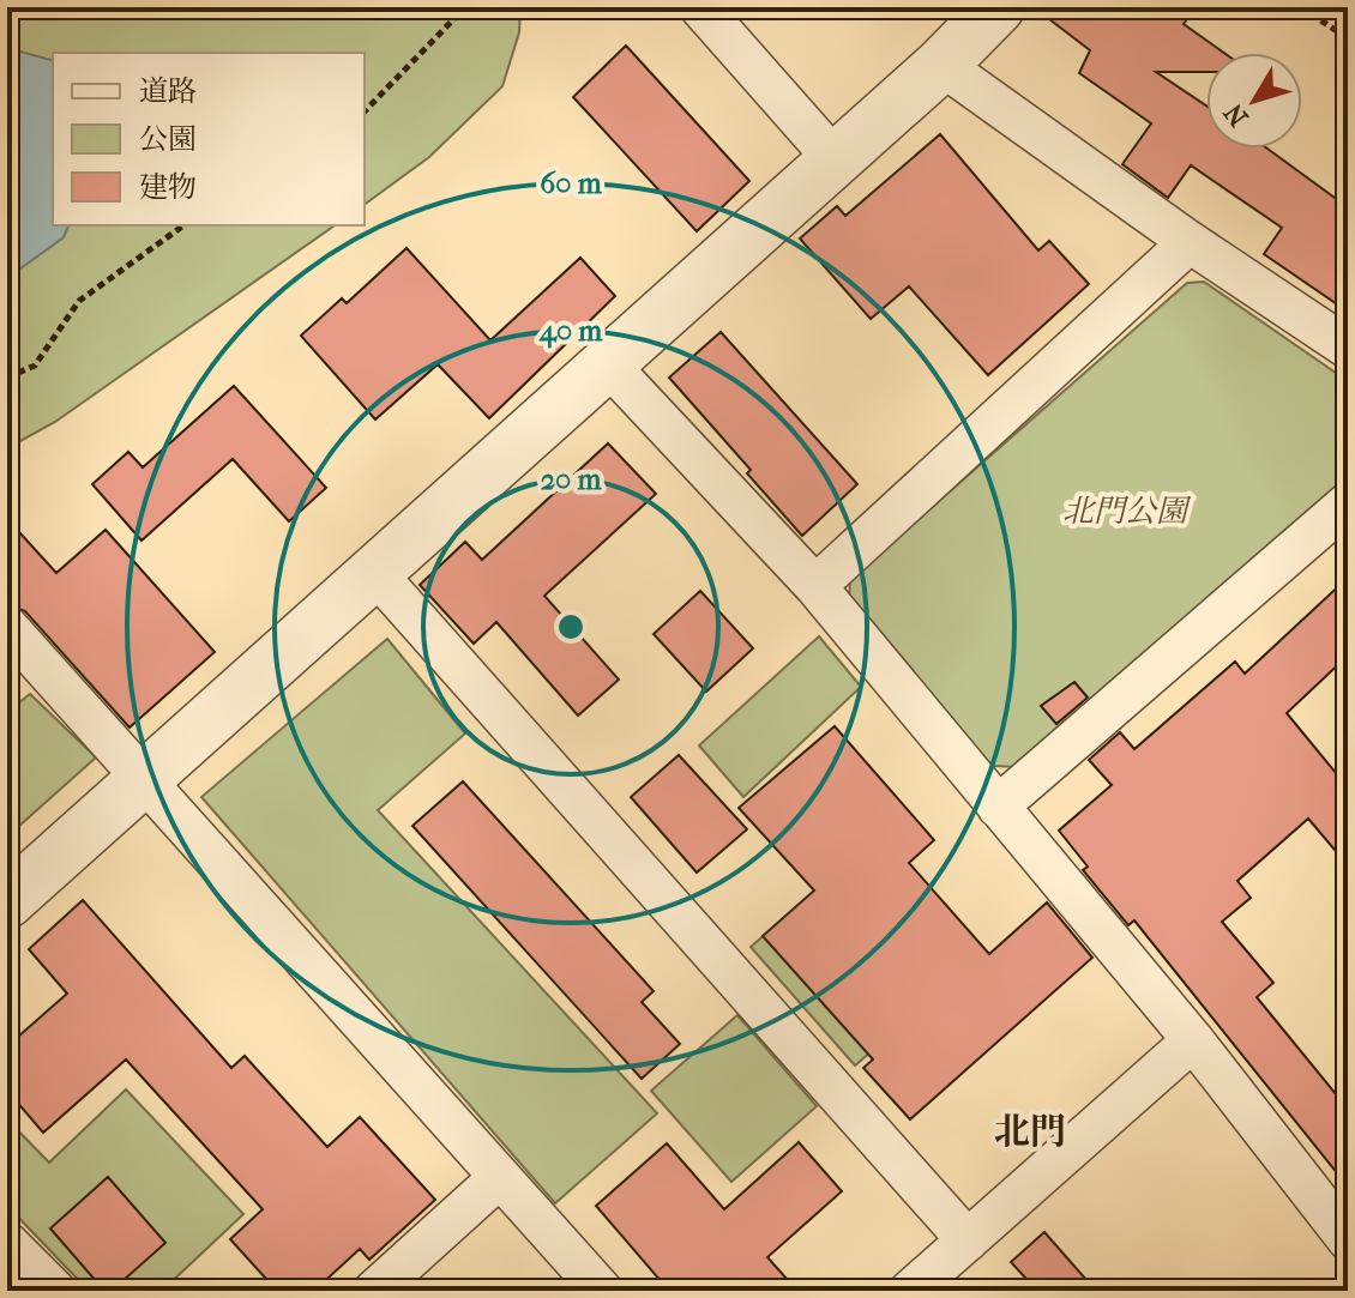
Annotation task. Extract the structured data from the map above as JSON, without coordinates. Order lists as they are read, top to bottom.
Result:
{
  "districts": ["北門"],
  "parks": ["北門公園"],
  "legend": ["道路", "公園", "建物"],
  "north": "bottom left",
  "rings": ["60 m", "40 m", "20 m"]
}
